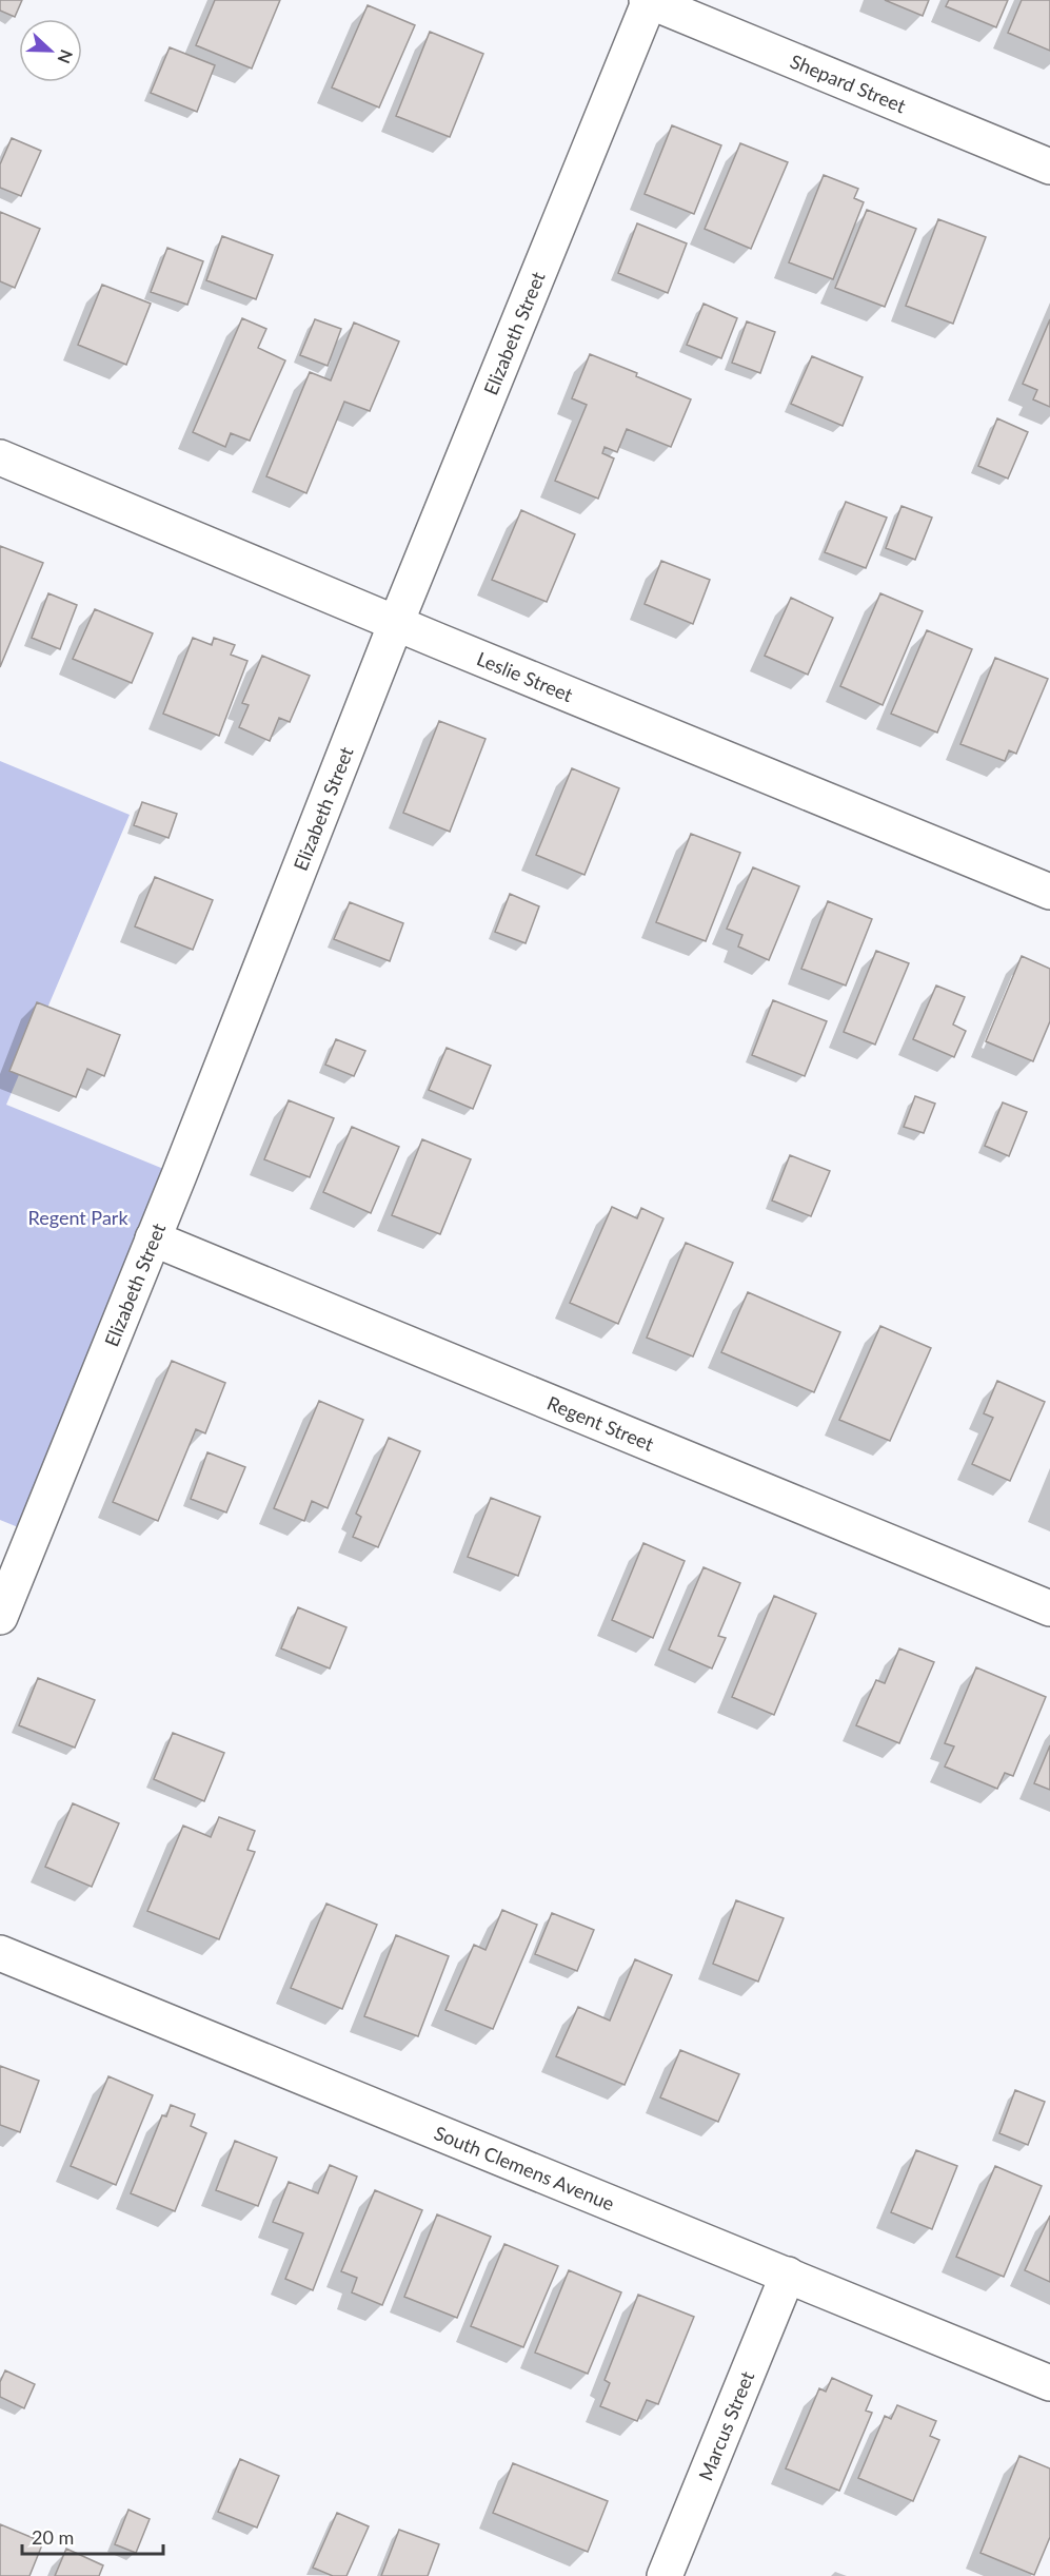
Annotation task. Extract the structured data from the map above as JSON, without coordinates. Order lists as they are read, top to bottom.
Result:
{
  "streets": {
    "street": [
      "Shepard Street",
      "Elizabeth Street",
      "Leslie Street",
      "Regent Street",
      "South Clemens Avenue",
      "Marcus Street"
    ]
  },
  "crossings": [
    ["Shepard Street", "Elizabeth Street"],
    ["Elizabeth Street", "Leslie Street"],
    ["Elizabeth Street", "Regent Street"],
    ["South Clemens Avenue", "Marcus Street"]
  ],
  "parks": ["Regent Park"],
  "scale_bar": "20 m",
  "north": "right"
}
